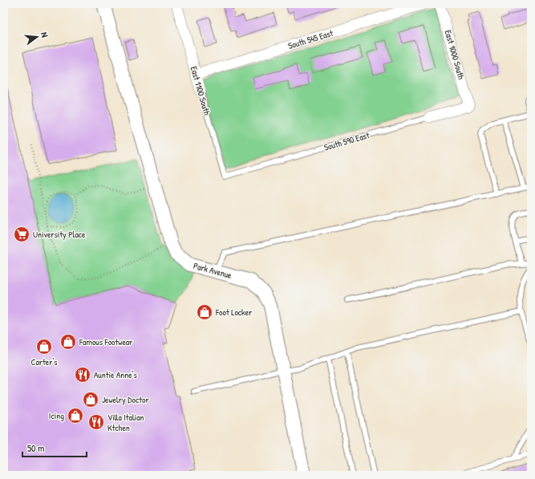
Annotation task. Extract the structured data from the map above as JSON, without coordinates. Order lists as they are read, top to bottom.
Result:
{
  "streets": {
    "street": [
      "South 545 East",
      "East 1000 South",
      "East 1100 South",
      "South 590 East",
      "Park Avenue"
    ]
  },
  "crossings": [
    ["South 545 East", "East 1100 South"],
    ["East 1000 South", "South 590 East"],
    ["East 1100 South", "South 590 East"]
  ],
  "places": {
    "supermarket": ["University Place"],
    "shop": [
      "Foot Locker",
      "Famous Footwear",
      "Carter's",
      "Jewelry Doctor",
      "Icing"
    ],
    "restaurant": ["Auntie Anne's", "Villa Italian Ktchen"]
  },
  "scale_bar": "50 m",
  "north": "right"
}
